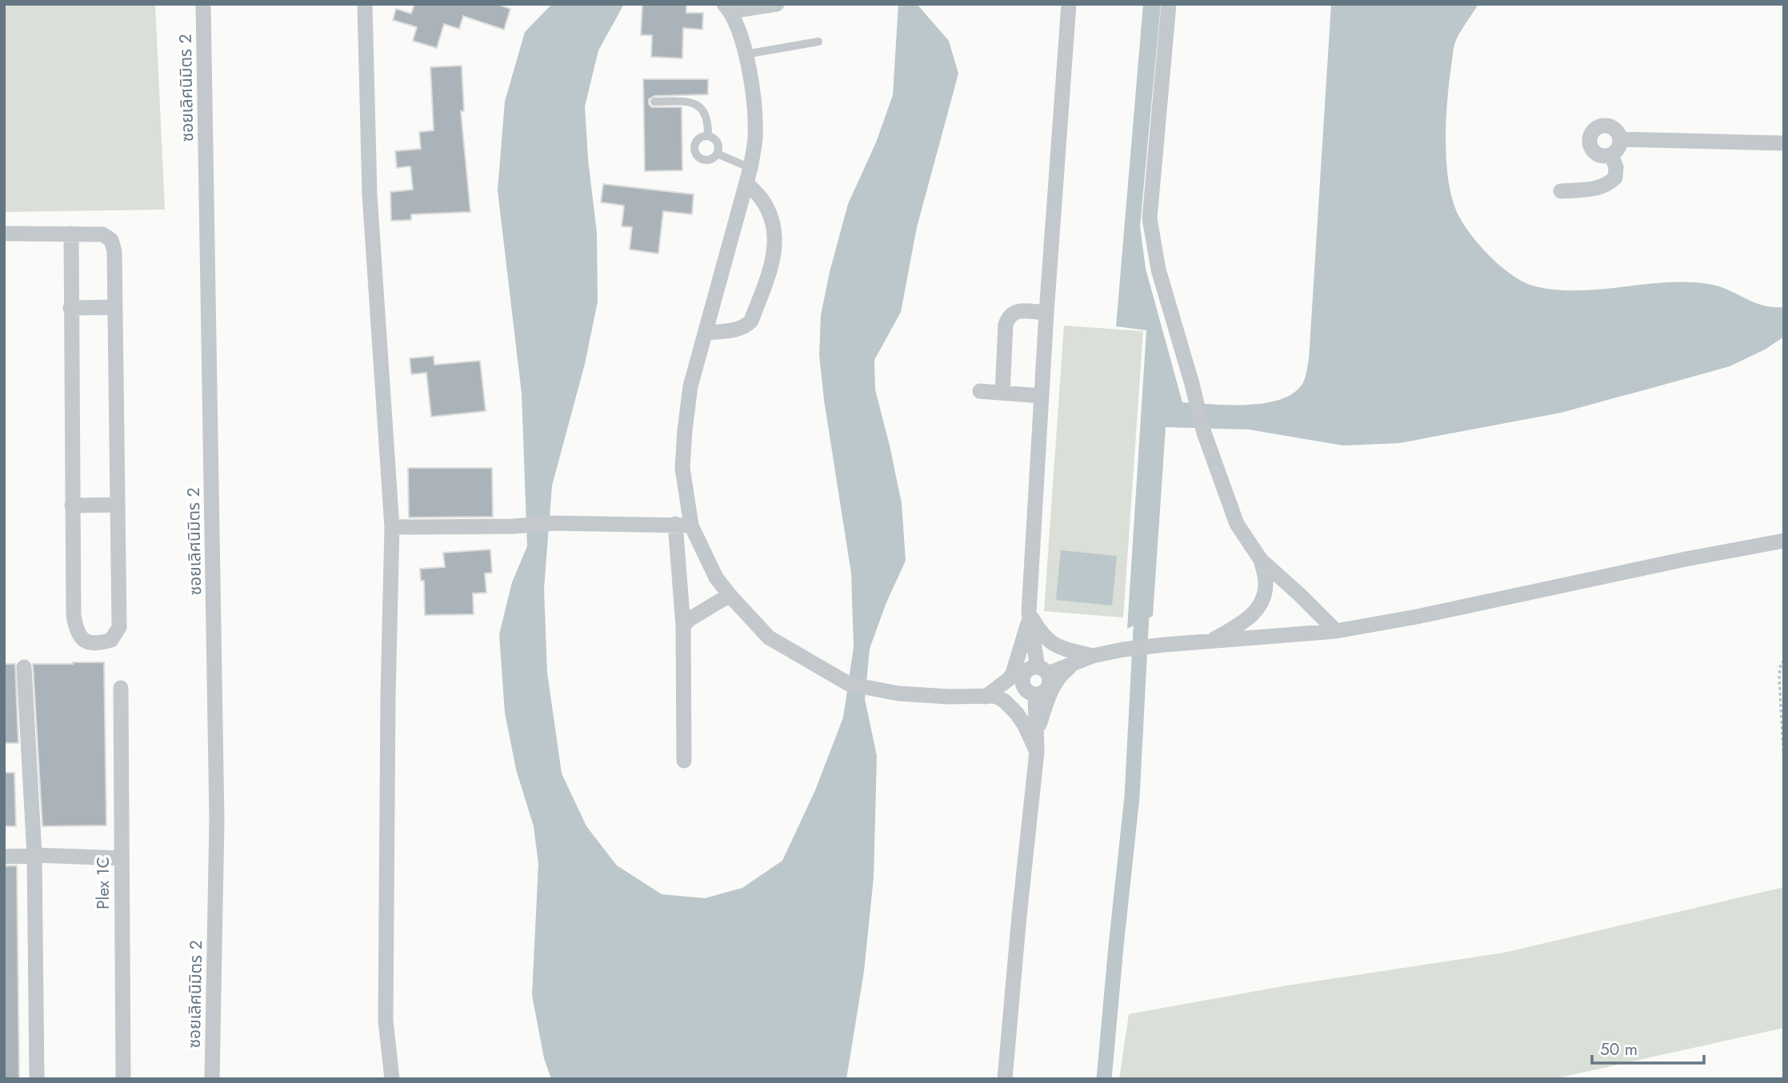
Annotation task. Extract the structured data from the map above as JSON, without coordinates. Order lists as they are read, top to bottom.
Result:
{
  "streets": {
    "street": ["ซอยเลิศนิมิตร 2", "Plex 1C"]
  },
  "scale_bar": "50 m"
}
